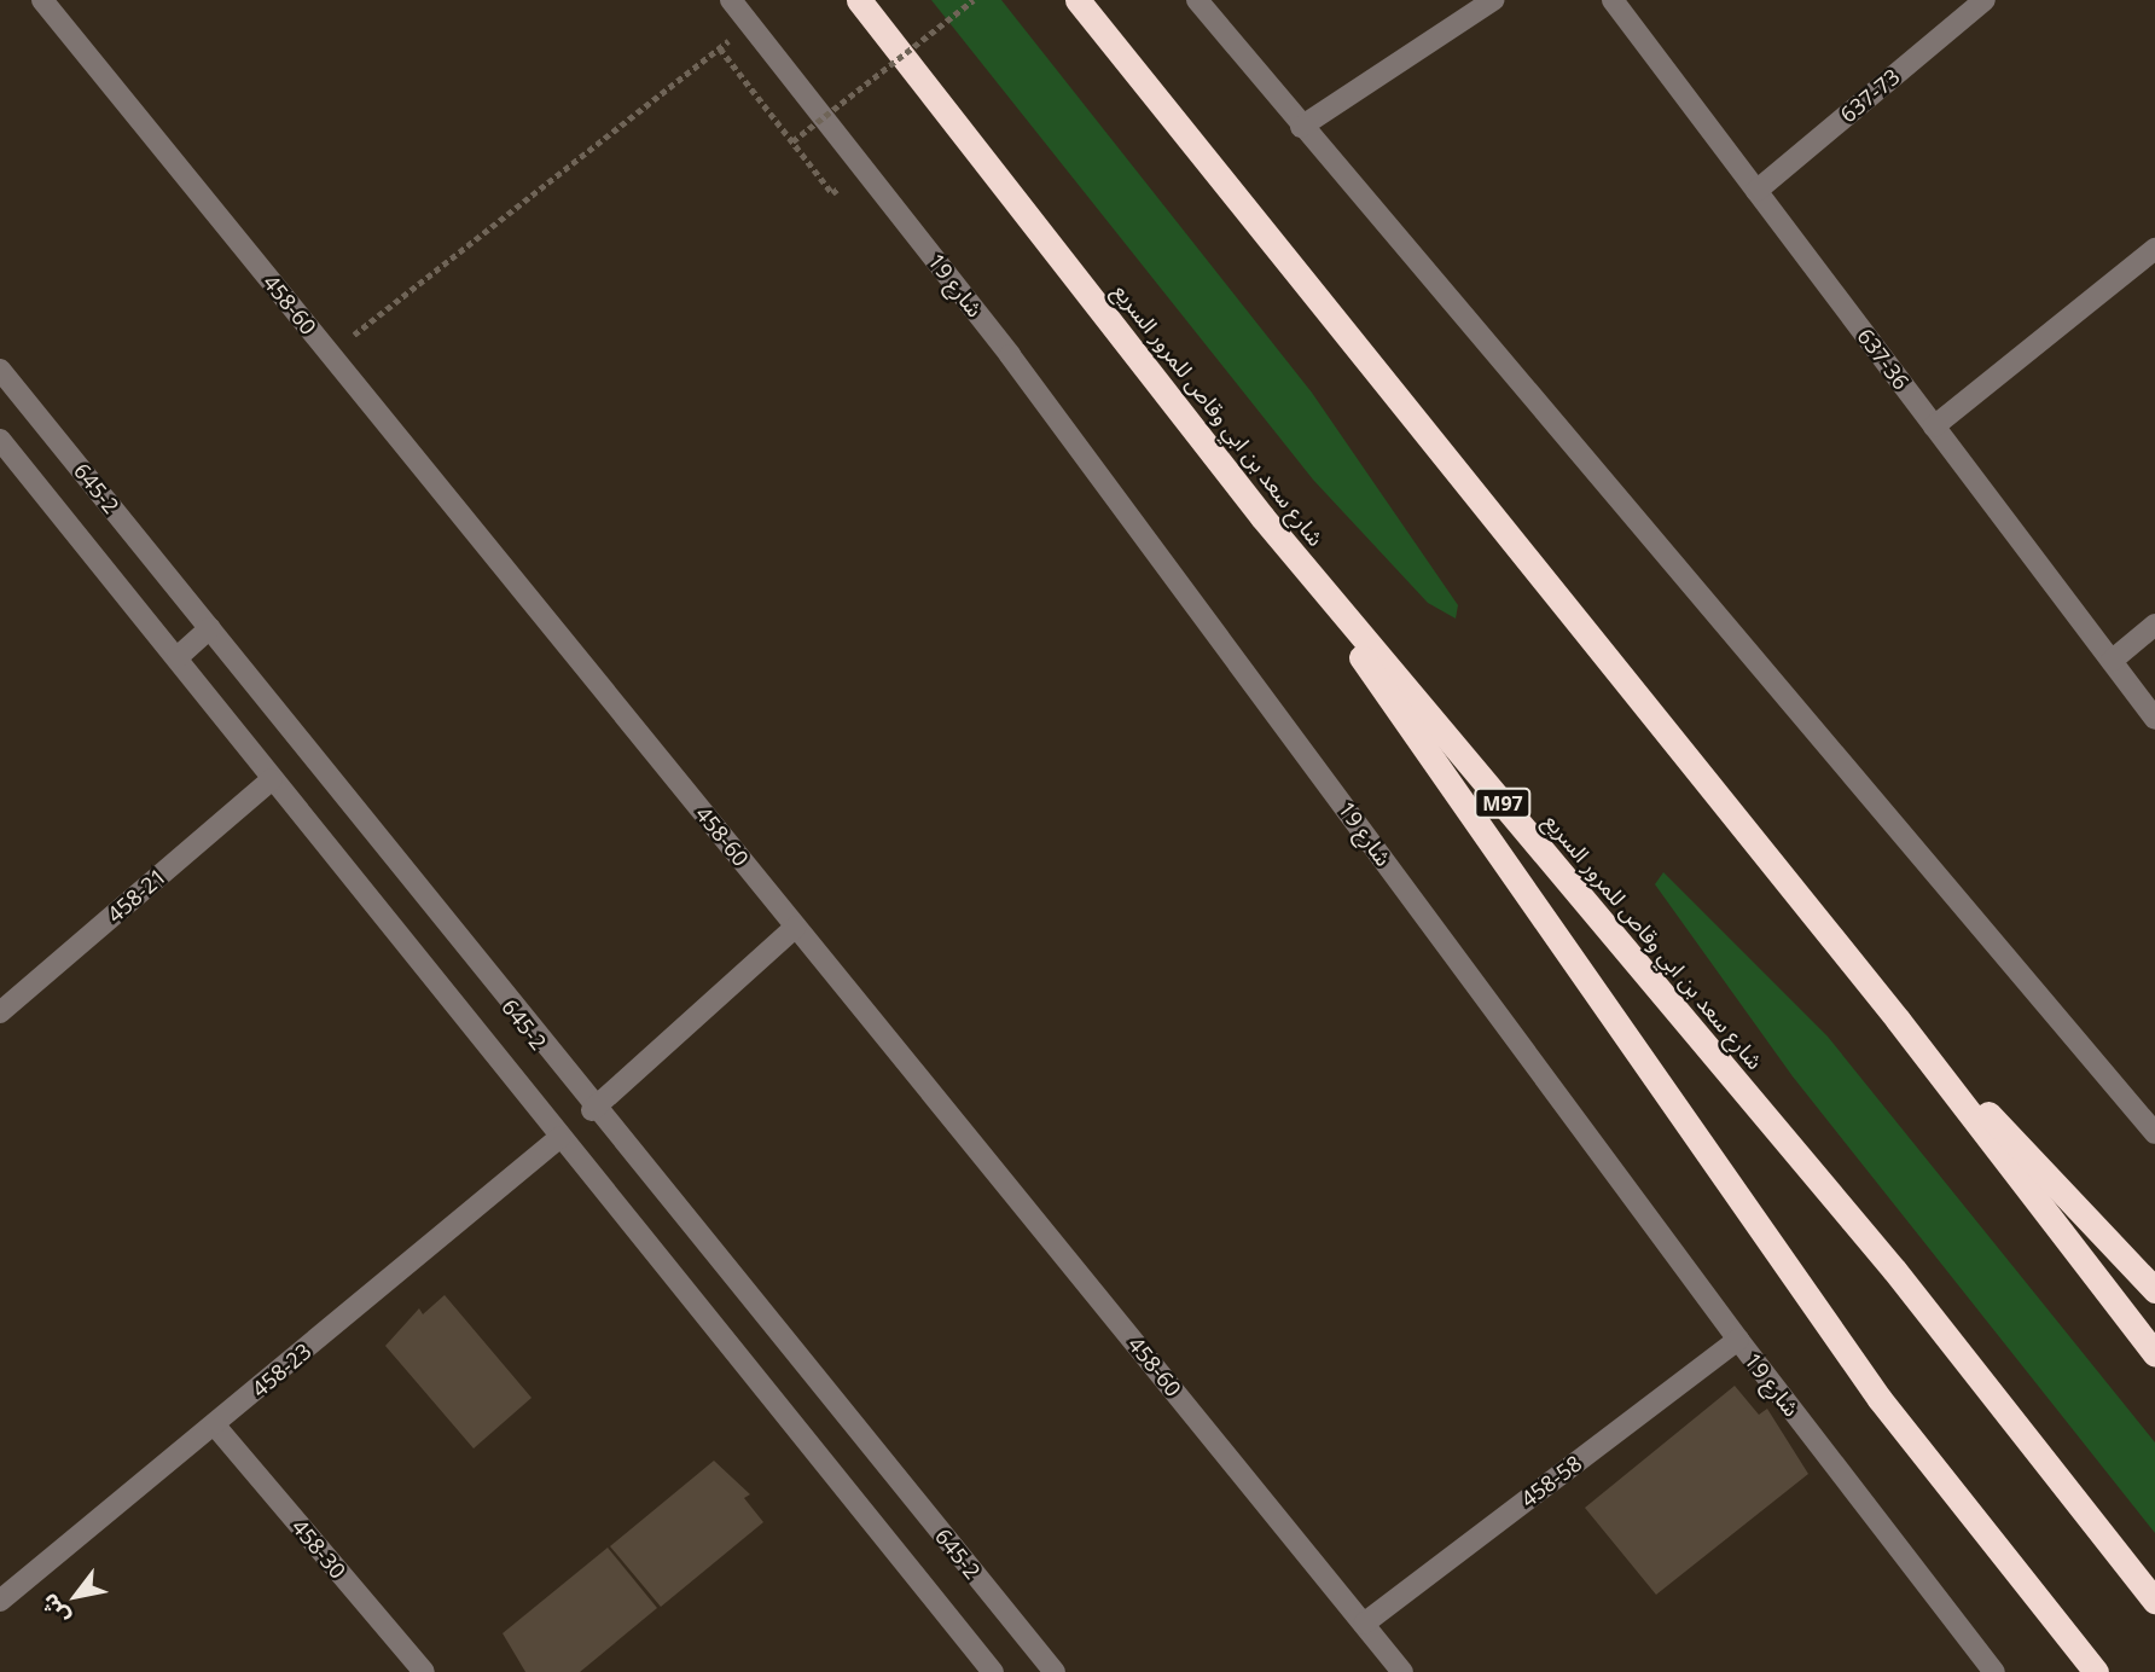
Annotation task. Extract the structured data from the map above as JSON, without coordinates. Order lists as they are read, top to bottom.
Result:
{
  "streets": {
    "highway": ["شارع سعد بن ابي وقاص للمرور السريع", "M97"],
    "street": [
      "637-73",
      "شارع 19",
      "458-60",
      "637-36",
      "645-2",
      "458-21",
      "458-23",
      "458-58",
      "458-30"
    ]
  },
  "crossings": [
    ["637-73", "637-36"],
    ["شارع 19", "458-58"],
    ["458-60", "458-58"],
    ["645-2", "458-21"],
    ["645-2", "458-23"],
    ["458-23", "458-30"]
  ],
  "north": "bottom left"
}
